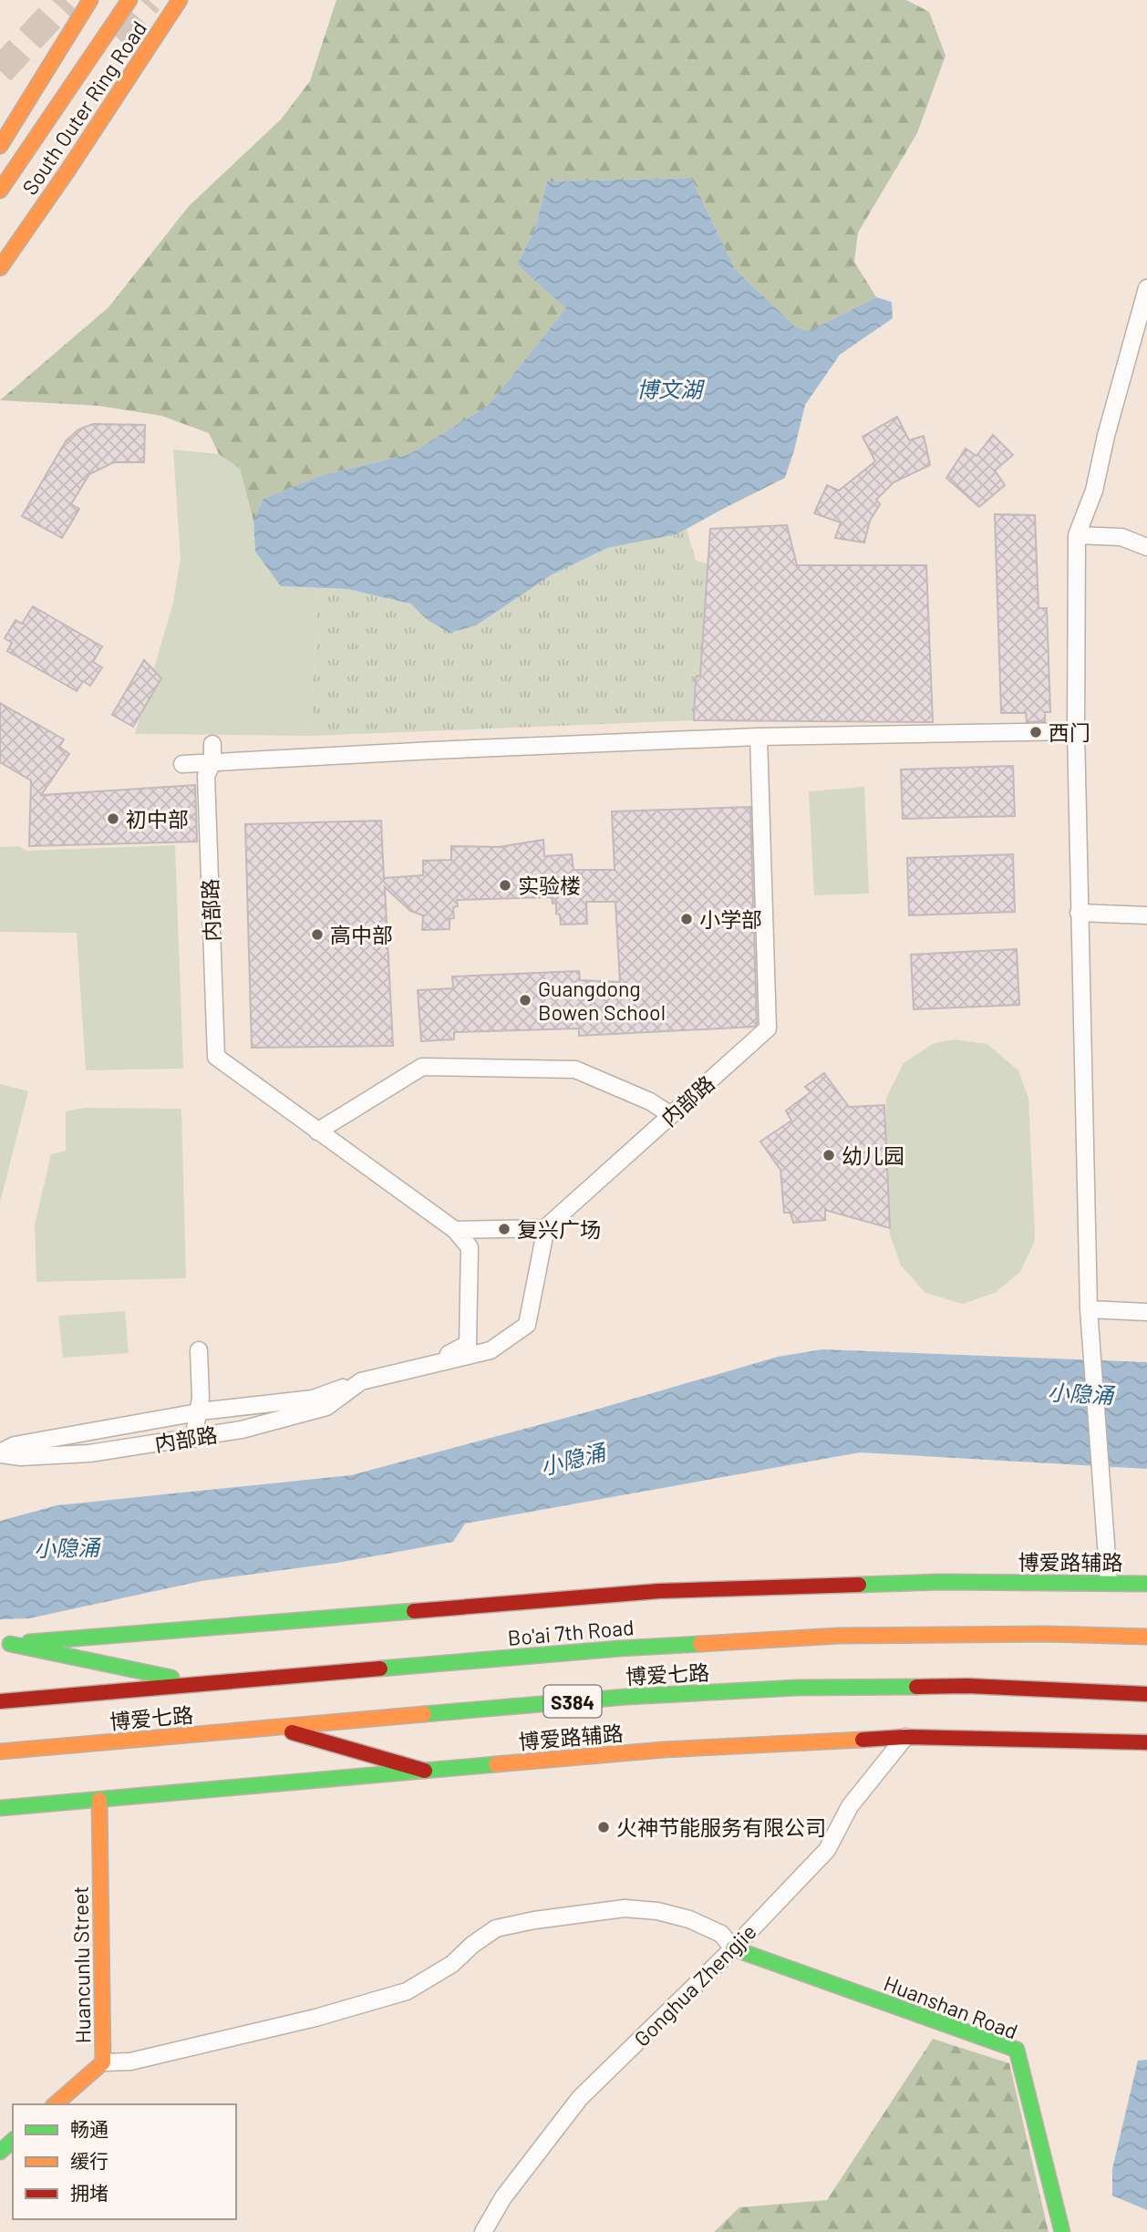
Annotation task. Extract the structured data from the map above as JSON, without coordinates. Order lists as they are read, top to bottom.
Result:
{
  "streets": {
    "main road": [
      "South Outer Ring Road",
      "博爱路辅路",
      "Bo'ai 7th Road",
      "博爱七路",
      "S384",
      "Huancunlu Street",
      "Huanshan Road"
    ],
    "street": ["内部路", "Gonghua Zhengjie"]
  },
  "crossings": [
    ["博爱路辅路", "Huancunlu Street"],
    ["博爱路辅路", "Gonghua Zhengjie"],
    ["Gonghua Zhengjie", "Huanshan Road"]
  ],
  "water": ["博文湖", "小隐涌"],
  "places": [
    "西门",
    "初中部",
    "实验楼",
    "小学部",
    "高中部",
    "Guangdong Bowen School",
    "幼儿园",
    "复兴广场",
    "火神节能服务有限公司"
  ],
  "legend": ["畅通", "缓行", "拥堵"]
}
